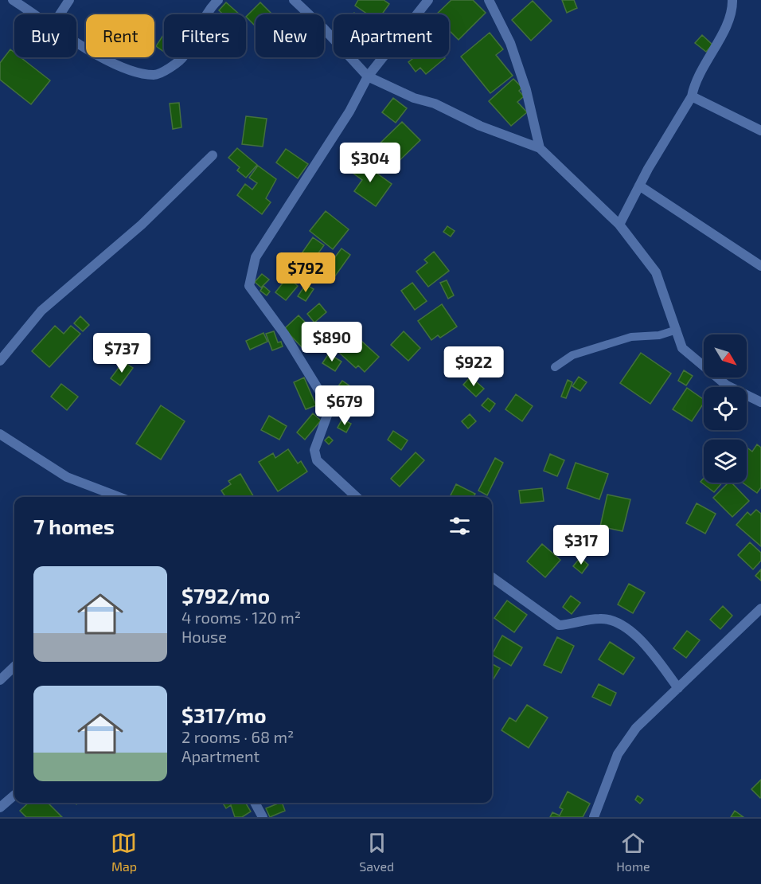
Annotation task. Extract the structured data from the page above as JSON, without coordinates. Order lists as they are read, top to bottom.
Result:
{
  "north": "bottom right",
  "page": {
    "chip": [
      "Buy",
      "Rent",
      "Filters",
      "New",
      "Apartment"
    ],
    "price": [
      "$304",
      "$792",
      "$890",
      "$737",
      "$922",
      "$679",
      "$317"
    ],
    "heading": "7 homes",
    "list": [
      {
        "name": "$792/mo",
        "note": "4 rooms · 120 m² · House"
      },
      {
        "name": "$317/mo",
        "note": "2 rooms · 68 m² · Apartment"
      }
    ],
    "tabs": ["Map", "Saved", "Home"]
  }
}
